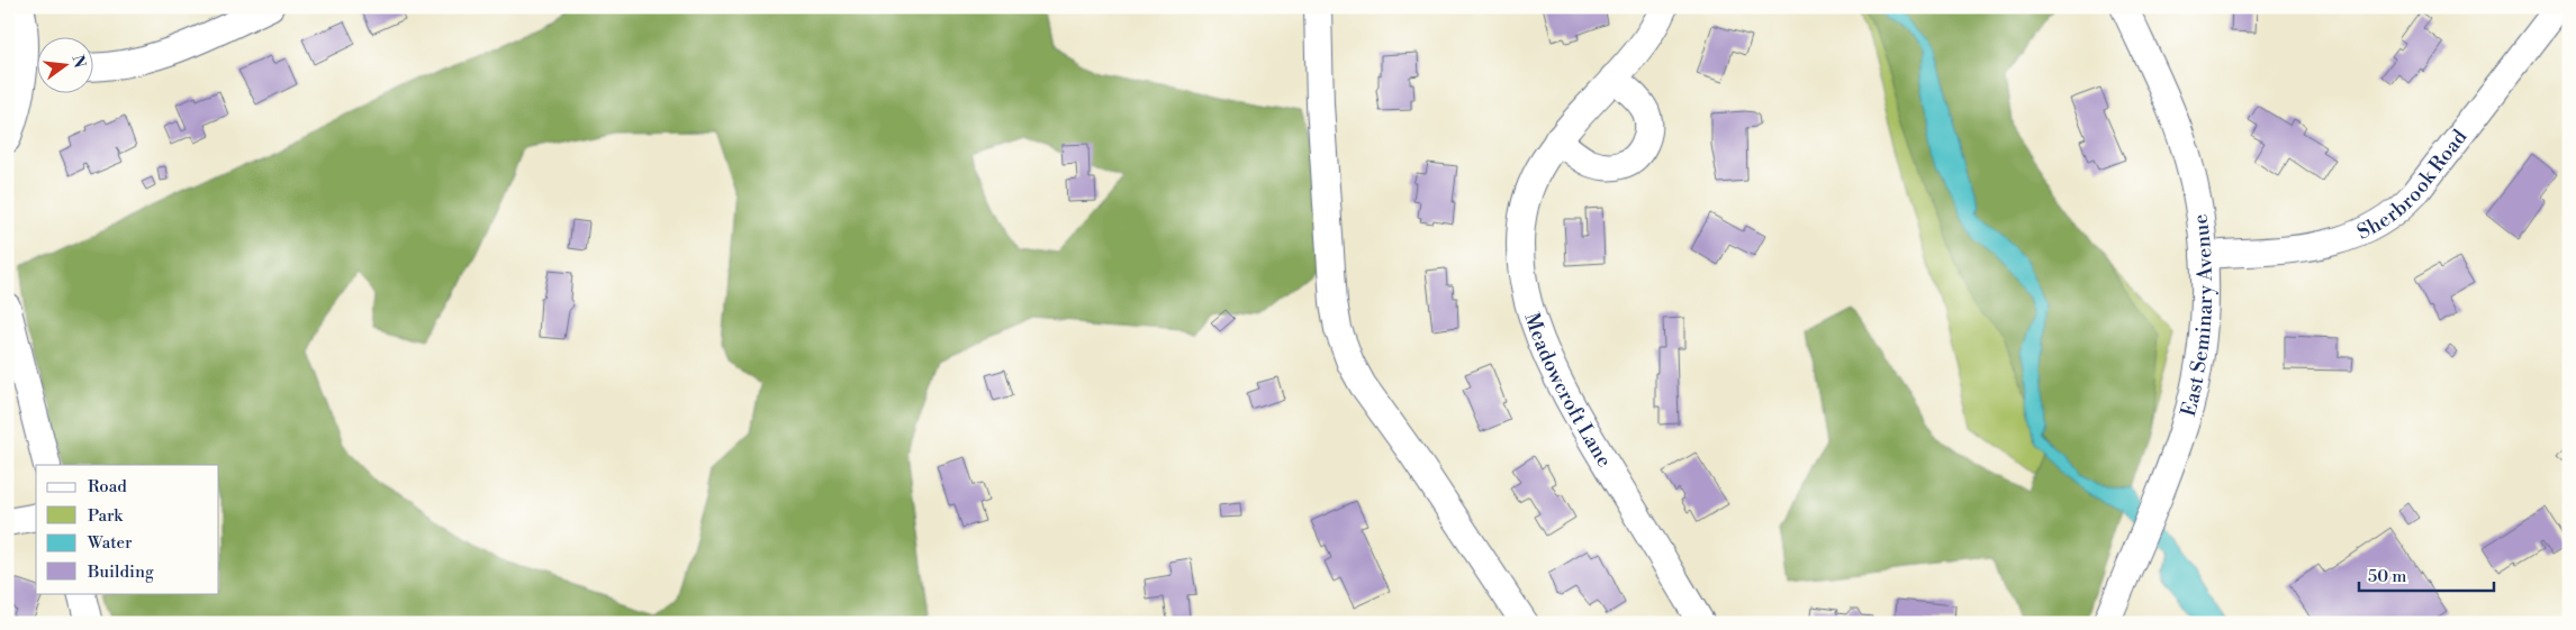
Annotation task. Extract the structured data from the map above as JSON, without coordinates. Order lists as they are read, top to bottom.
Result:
{
  "streets": {
    "street": ["Sherbrook Road", "East Seminary Avenue", "Meadowcroft Lane"]
  },
  "crossings": [
    ["Sherbrook Road", "East Seminary Avenue"]
  ],
  "legend": [
    "Road",
    "Park",
    "Water",
    "Building"
  ],
  "scale_bar": "50 m",
  "north": "right"
}
